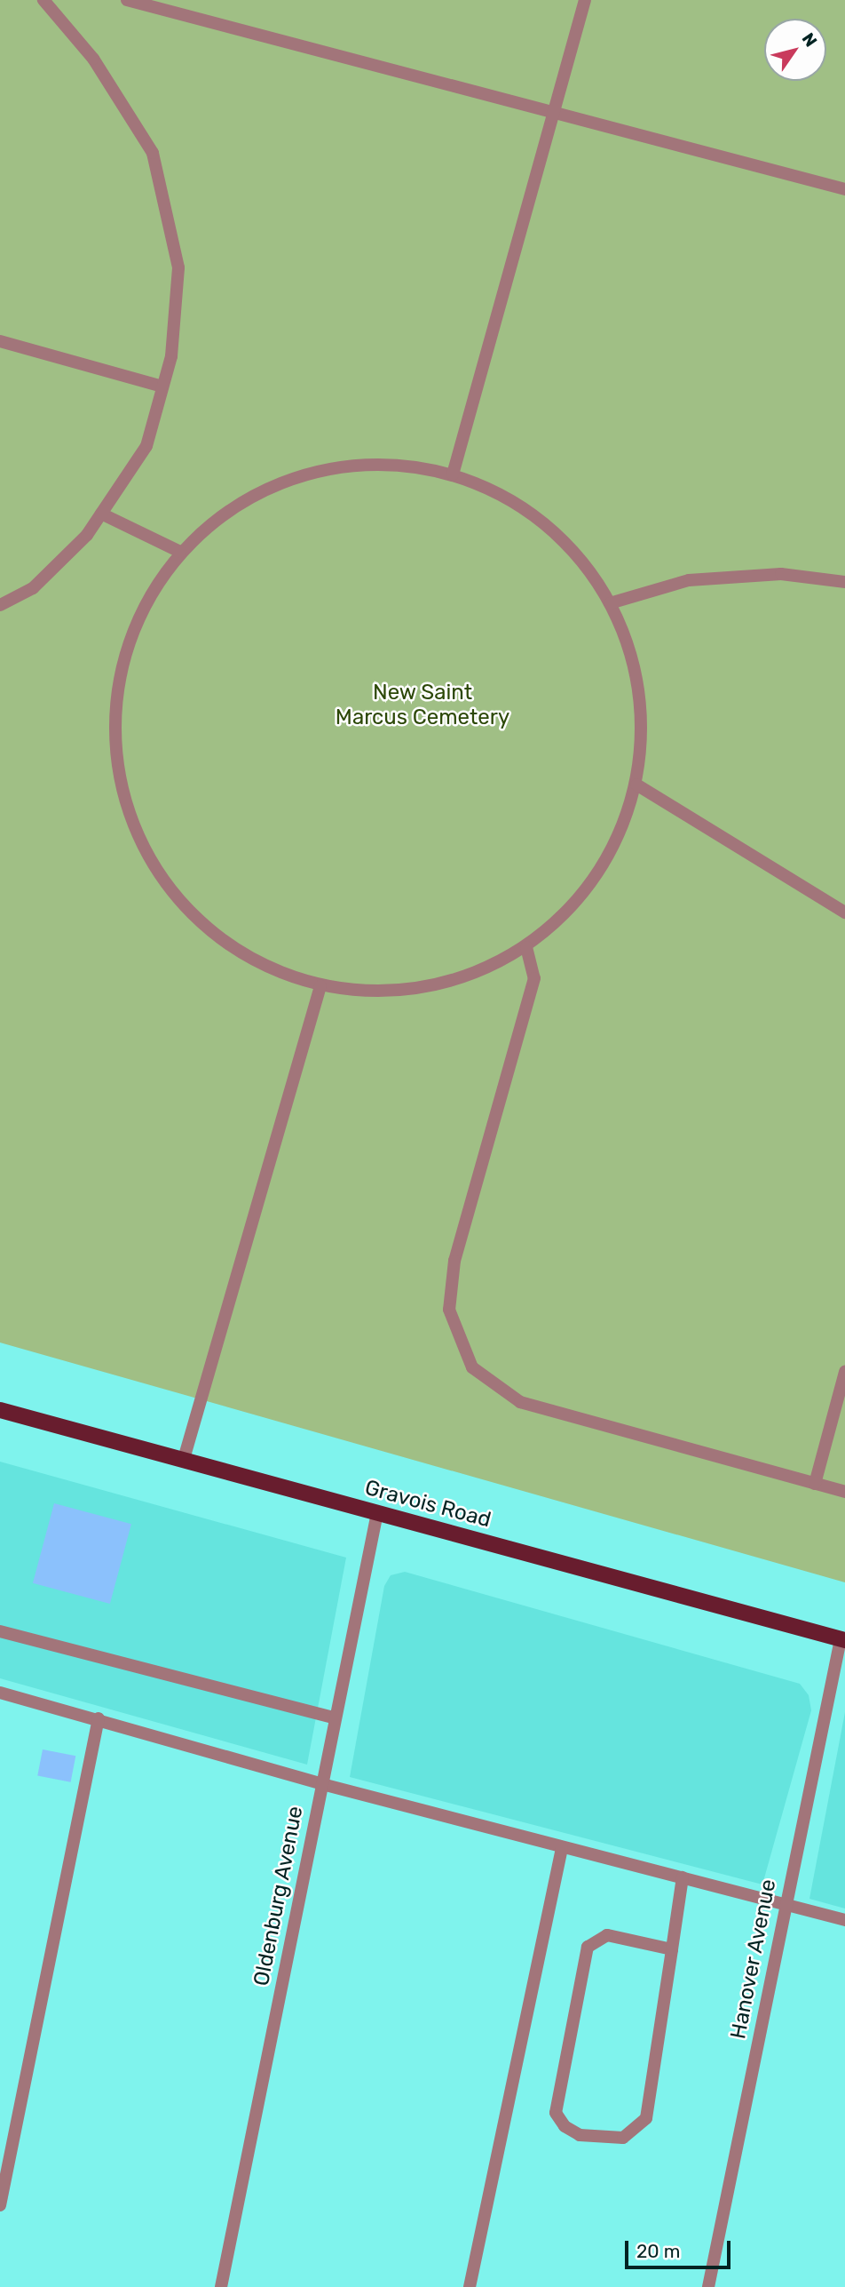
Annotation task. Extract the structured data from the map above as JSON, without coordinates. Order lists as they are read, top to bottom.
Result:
{
  "streets": {
    "main road": ["Gravois Road"],
    "street": ["Oldenburg Avenue", "Hanover Avenue"]
  },
  "crossings": [
    ["Gravois Road", "Oldenburg Avenue"],
    ["Gravois Road", "Hanover Avenue"]
  ],
  "parks": ["New Saint Marcus Cemetery"],
  "scale_bar": "20 m",
  "north": "top right"
}
